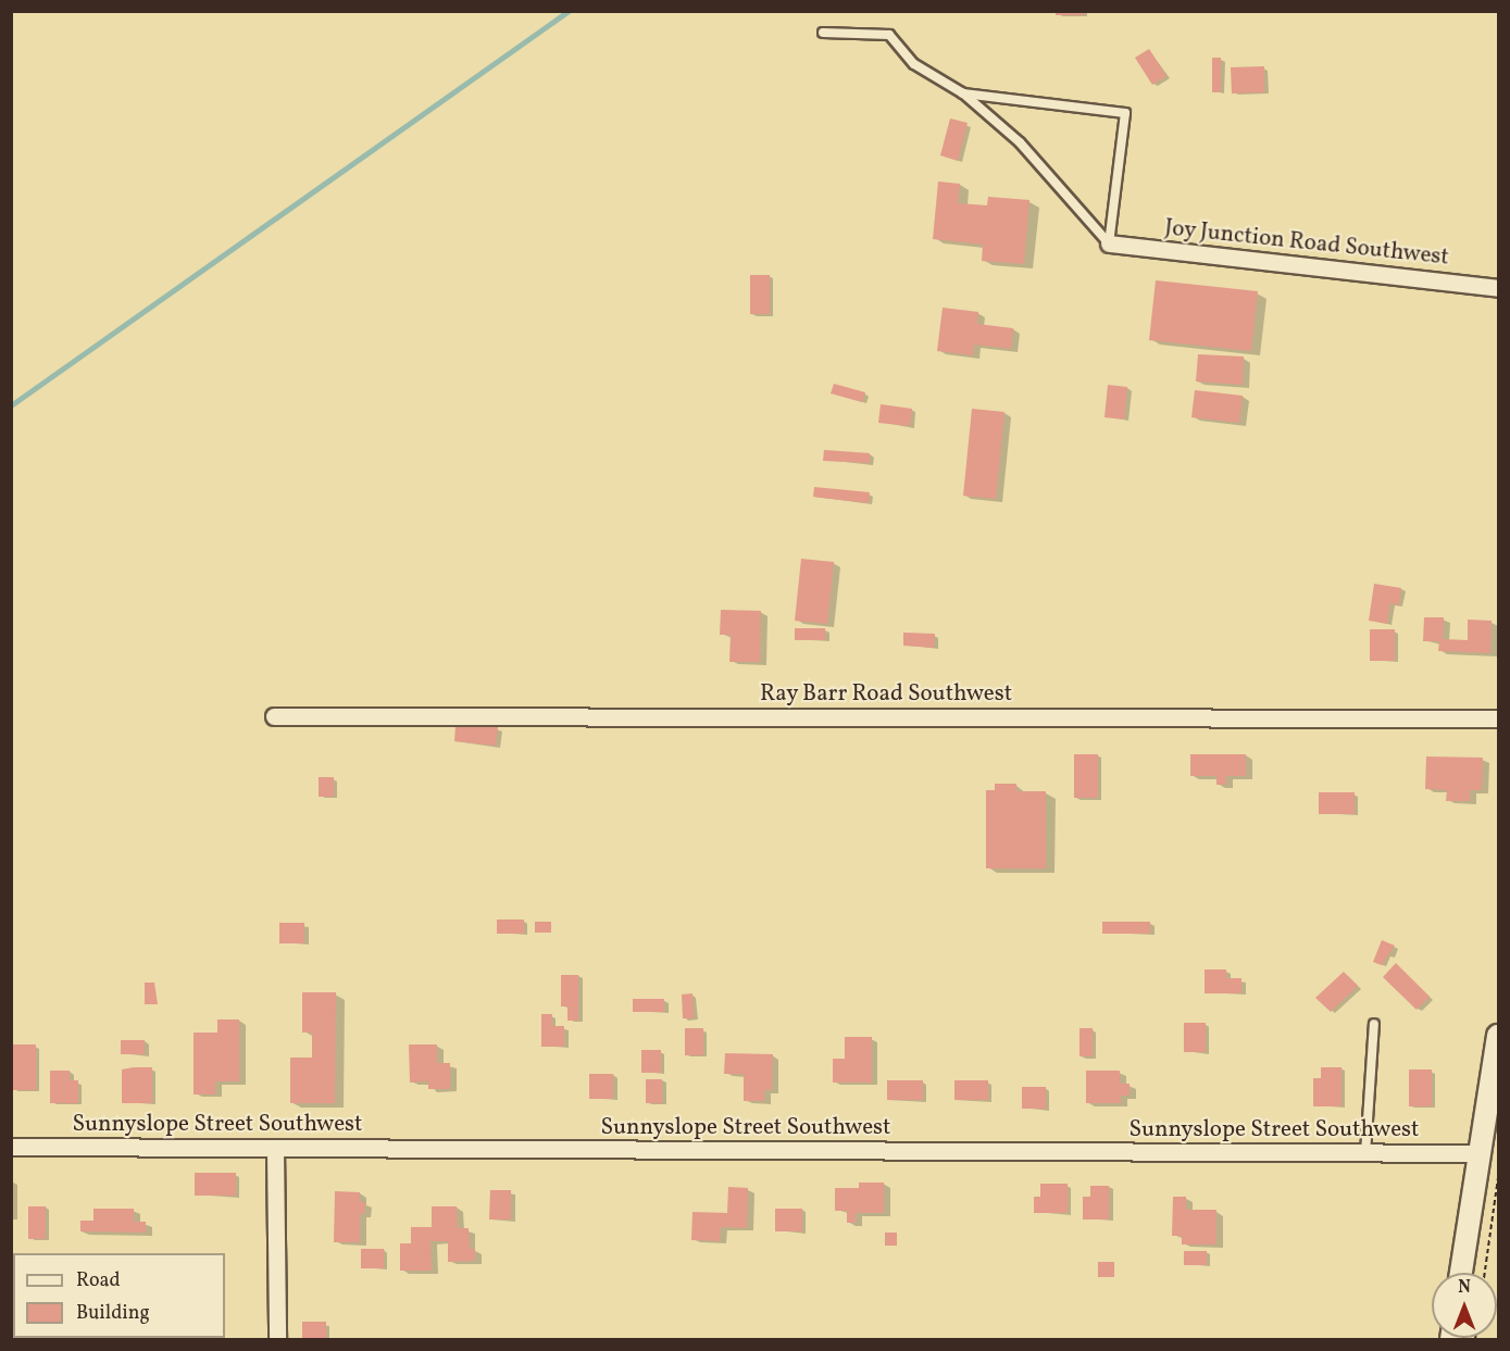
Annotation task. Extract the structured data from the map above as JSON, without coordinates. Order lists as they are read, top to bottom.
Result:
{
  "streets": {
    "street": ["Joy Junction Road Southwest", "Ray Barr Road Southwest", "Sunnyslope Street Southwest"]
  },
  "legend": ["Road", "Building"],
  "north": "top"
}
